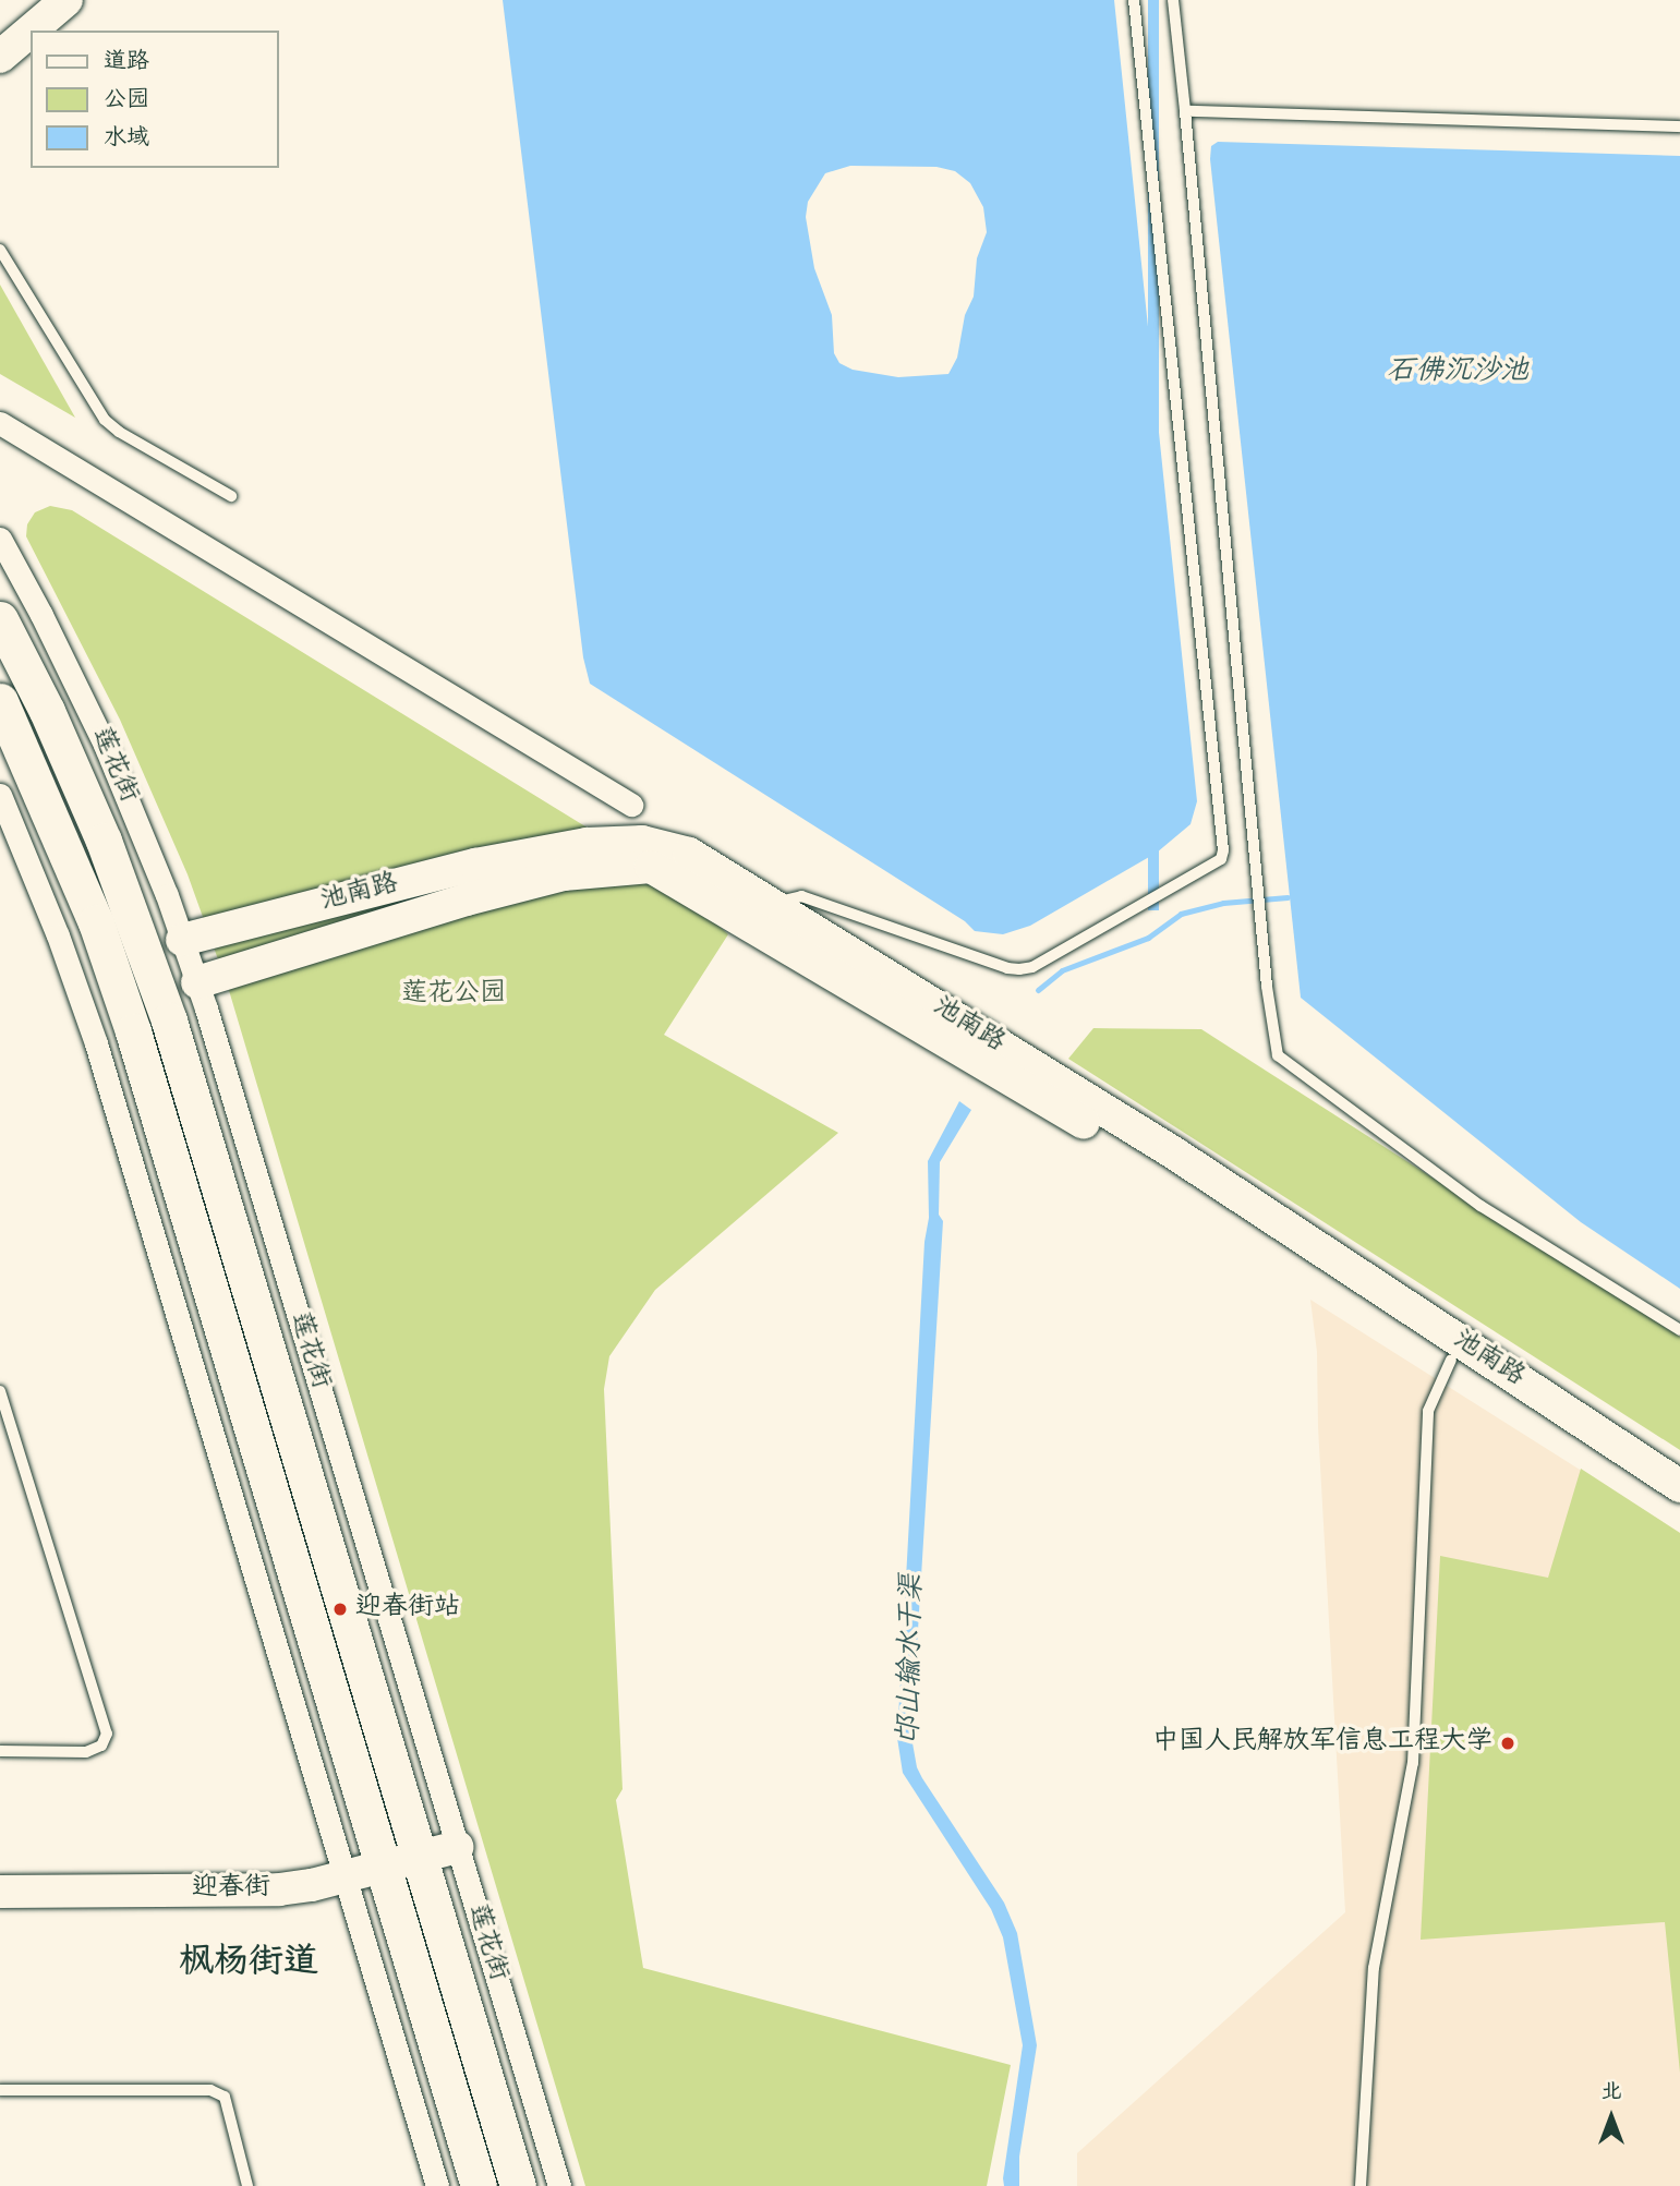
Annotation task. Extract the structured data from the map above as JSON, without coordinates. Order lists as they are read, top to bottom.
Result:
{
  "streets": {
    "main road": ["莲花街"],
    "street": ["池南路", "迎春街"]
  },
  "crossings": [
    ["莲花街", "池南路"],
    ["莲花街", "迎春街"]
  ],
  "districts": ["枫杨街道"],
  "water": ["石佛沉沙池", "邙山输水干渠"],
  "parks": ["莲花公园"],
  "places": ["迎春街站", "中国人民解放军信息工程大学"],
  "legend": ["道路", "公园", "水域"],
  "north": "top"
}
